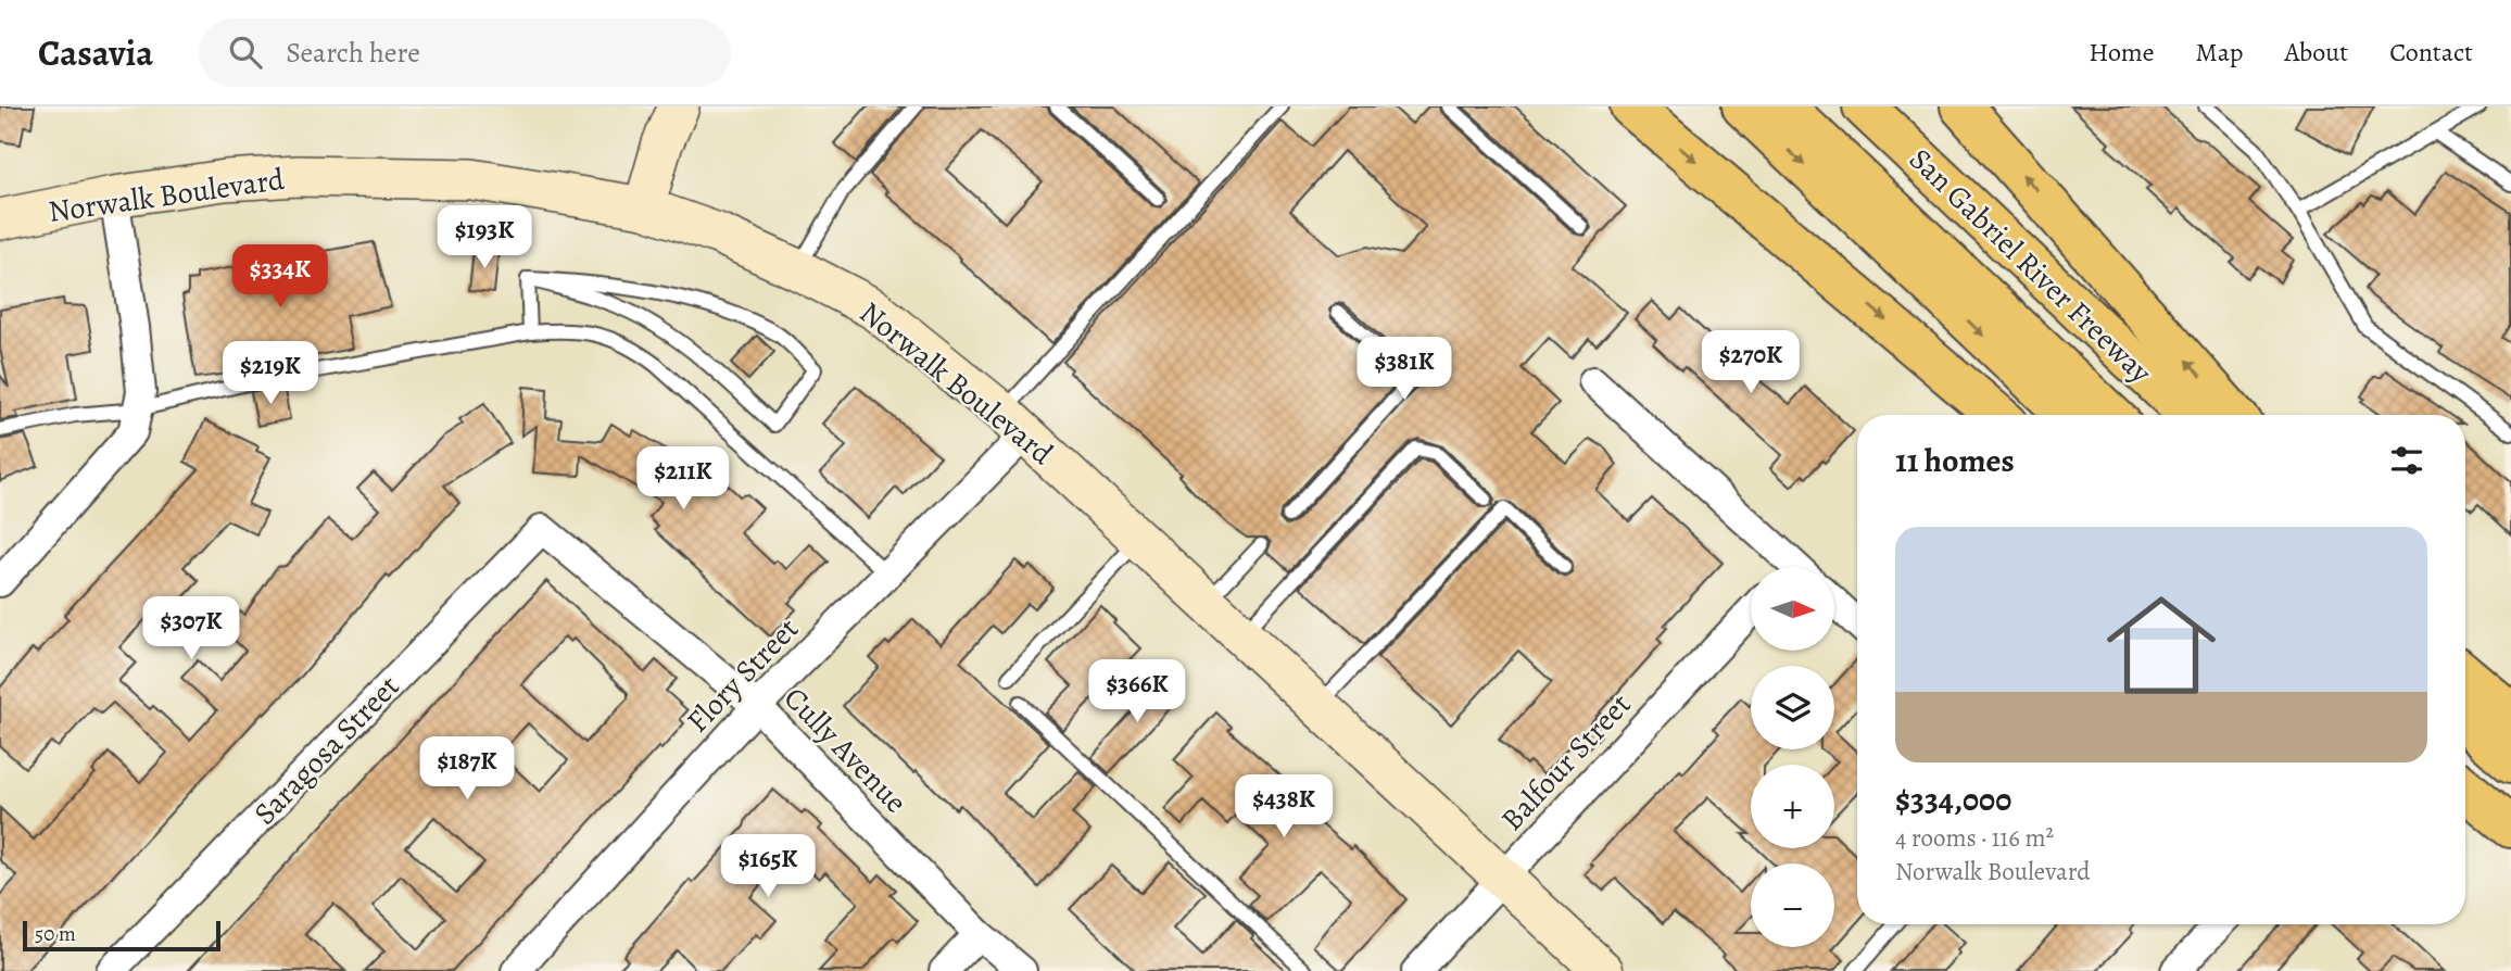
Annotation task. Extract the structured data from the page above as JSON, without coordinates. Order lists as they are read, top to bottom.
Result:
{
  "streets": {
    "highway": ["San Gabriel River Freeway"],
    "main road": ["Norwalk Boulevard"],
    "street": [
      "Flory Street",
      "Saragosa Street",
      "Cully Avenue",
      "Balfour Street"
    ]
  },
  "crossings": [
    ["Norwalk Boulevard", "Flory Street"],
    ["Norwalk Boulevard", "Balfour Street"],
    ["Flory Street", "Cully Avenue"],
    ["Saragosa Street", "Cully Avenue"]
  ],
  "scale_bar": "50 m",
  "north": "right",
  "page": {
    "header": "Casavia",
    "search": "Search here",
    "nav": [
      "Home",
      "Map",
      "About",
      "Contact"
    ],
    "price": [
      "$193K",
      "$334K",
      "$270K",
      "$381K",
      "$219K",
      "$211K",
      "$307K",
      "$366K",
      "$187K",
      "$438K",
      "$165K"
    ],
    "heading": "11 homes",
    "list": [
      {
        "name": "$334,000",
        "note": "4 rooms · 116 m² · Norwalk Boulevard"
      }
    ],
    "map_buttons": ["+", "−"],
    "scale": "50 m"
  }
}
